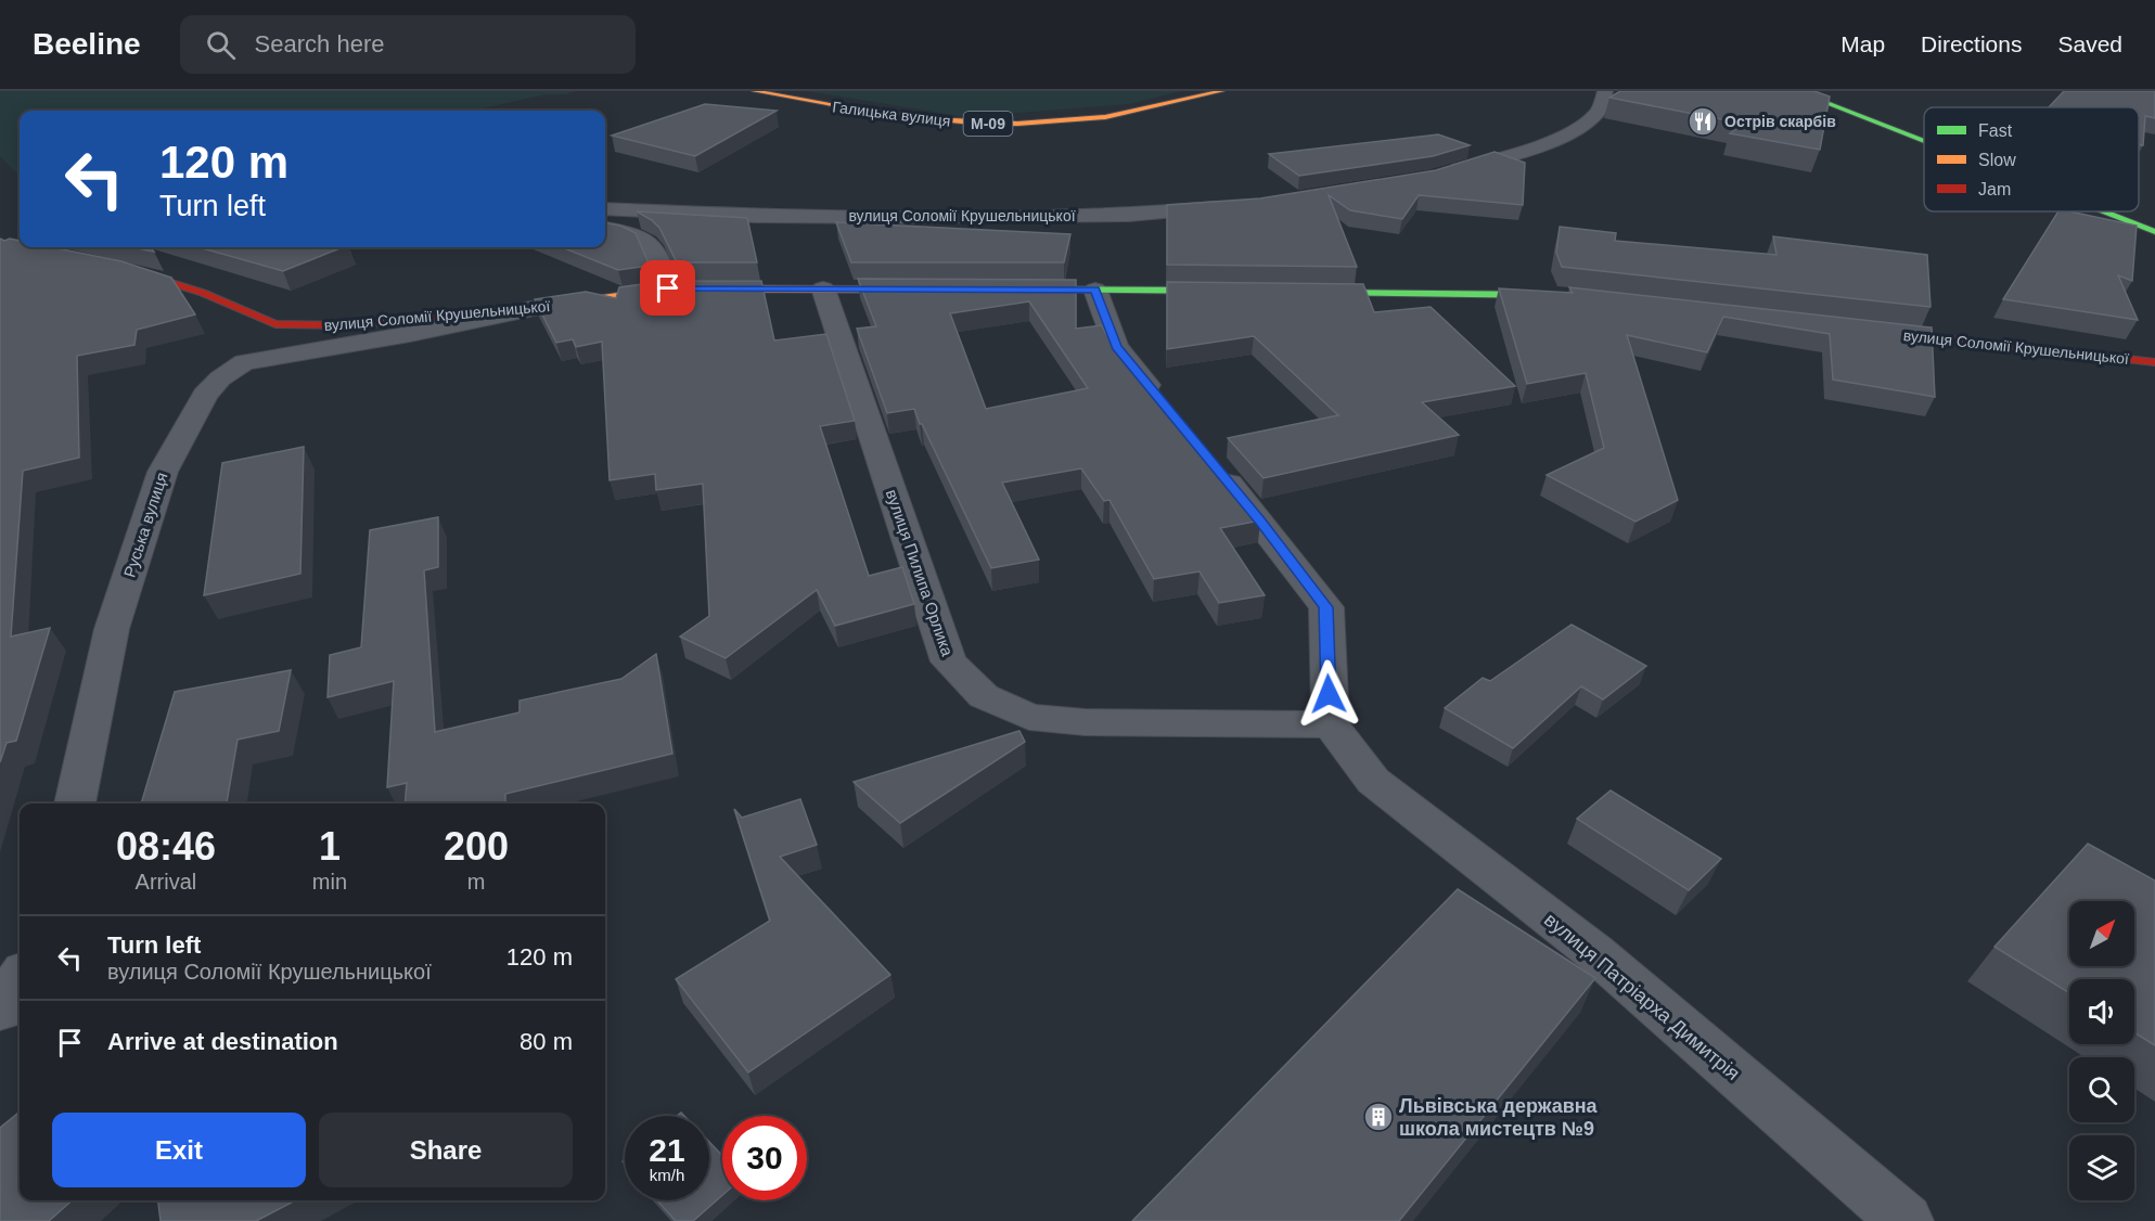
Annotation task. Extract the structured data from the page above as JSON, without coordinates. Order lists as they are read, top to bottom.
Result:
{
  "streets": {
    "street": [
      "Галицька вулиця",
      "М-09",
      "вулиця Соломії Крушельницької",
      "Руська вулиця",
      "вулиця Пилипа Орлика",
      "вулиця Патріарха Димитрія"
    ]
  },
  "crossings": [
    ["вулиця Соломії Крушельницької", "Руська вулиця"],
    ["вулиця Соломії Крушельницької", "вулиця Пилипа Орлика"],
    ["вулиця Пилипа Орлика", "вулиця Патріарха Димитрія"]
  ],
  "places": {
    "restaurant": ["Острів скарбів"],
    "building": ["Львівська державна школа мистецтв №9"]
  },
  "legend": ["Fast", "Slow", "Jam"],
  "north": "top right",
  "page": {
    "header": "Beeline",
    "search": "Search here",
    "nav": ["Map", "Directions", "Saved"],
    "turn": ["120 m", "Turn left"],
    "eta": [
      "08:46",
      "Arrival",
      "1",
      "min",
      "200",
      "m"
    ],
    "list": [
      {
        "name": "Turn left",
        "note": "вулиця Соломії Крушельницької",
        "value": "120 m"
      },
      {
        "name": "Arrive at destination",
        "value": "80 m"
      }
    ],
    "buttons": ["Exit", "Share"],
    "speed": "21 km/h",
    "limit": "30"
  }
}
